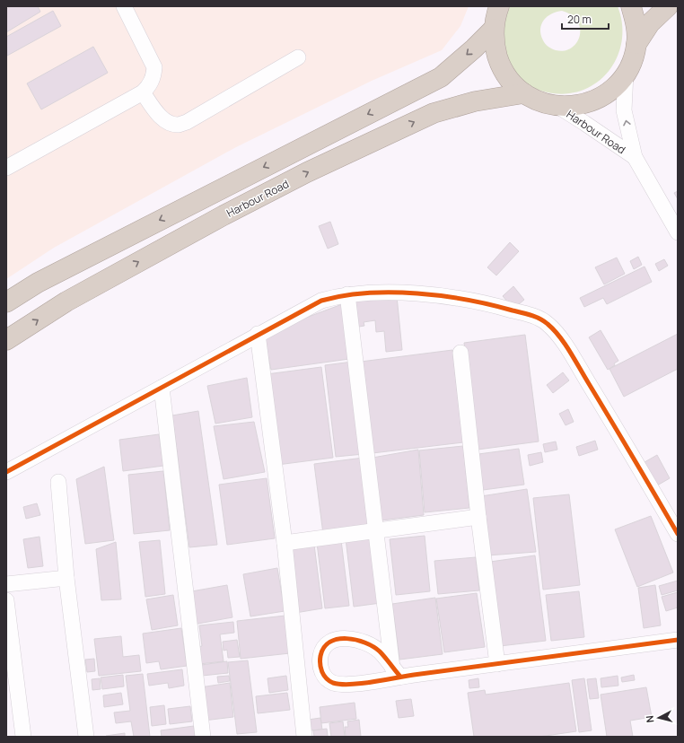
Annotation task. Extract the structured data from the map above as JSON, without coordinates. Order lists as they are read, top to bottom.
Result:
{
  "streets": {
    "highway": ["Harbour Road"]
  },
  "scale_bar": "20 m",
  "north": "left"
}
